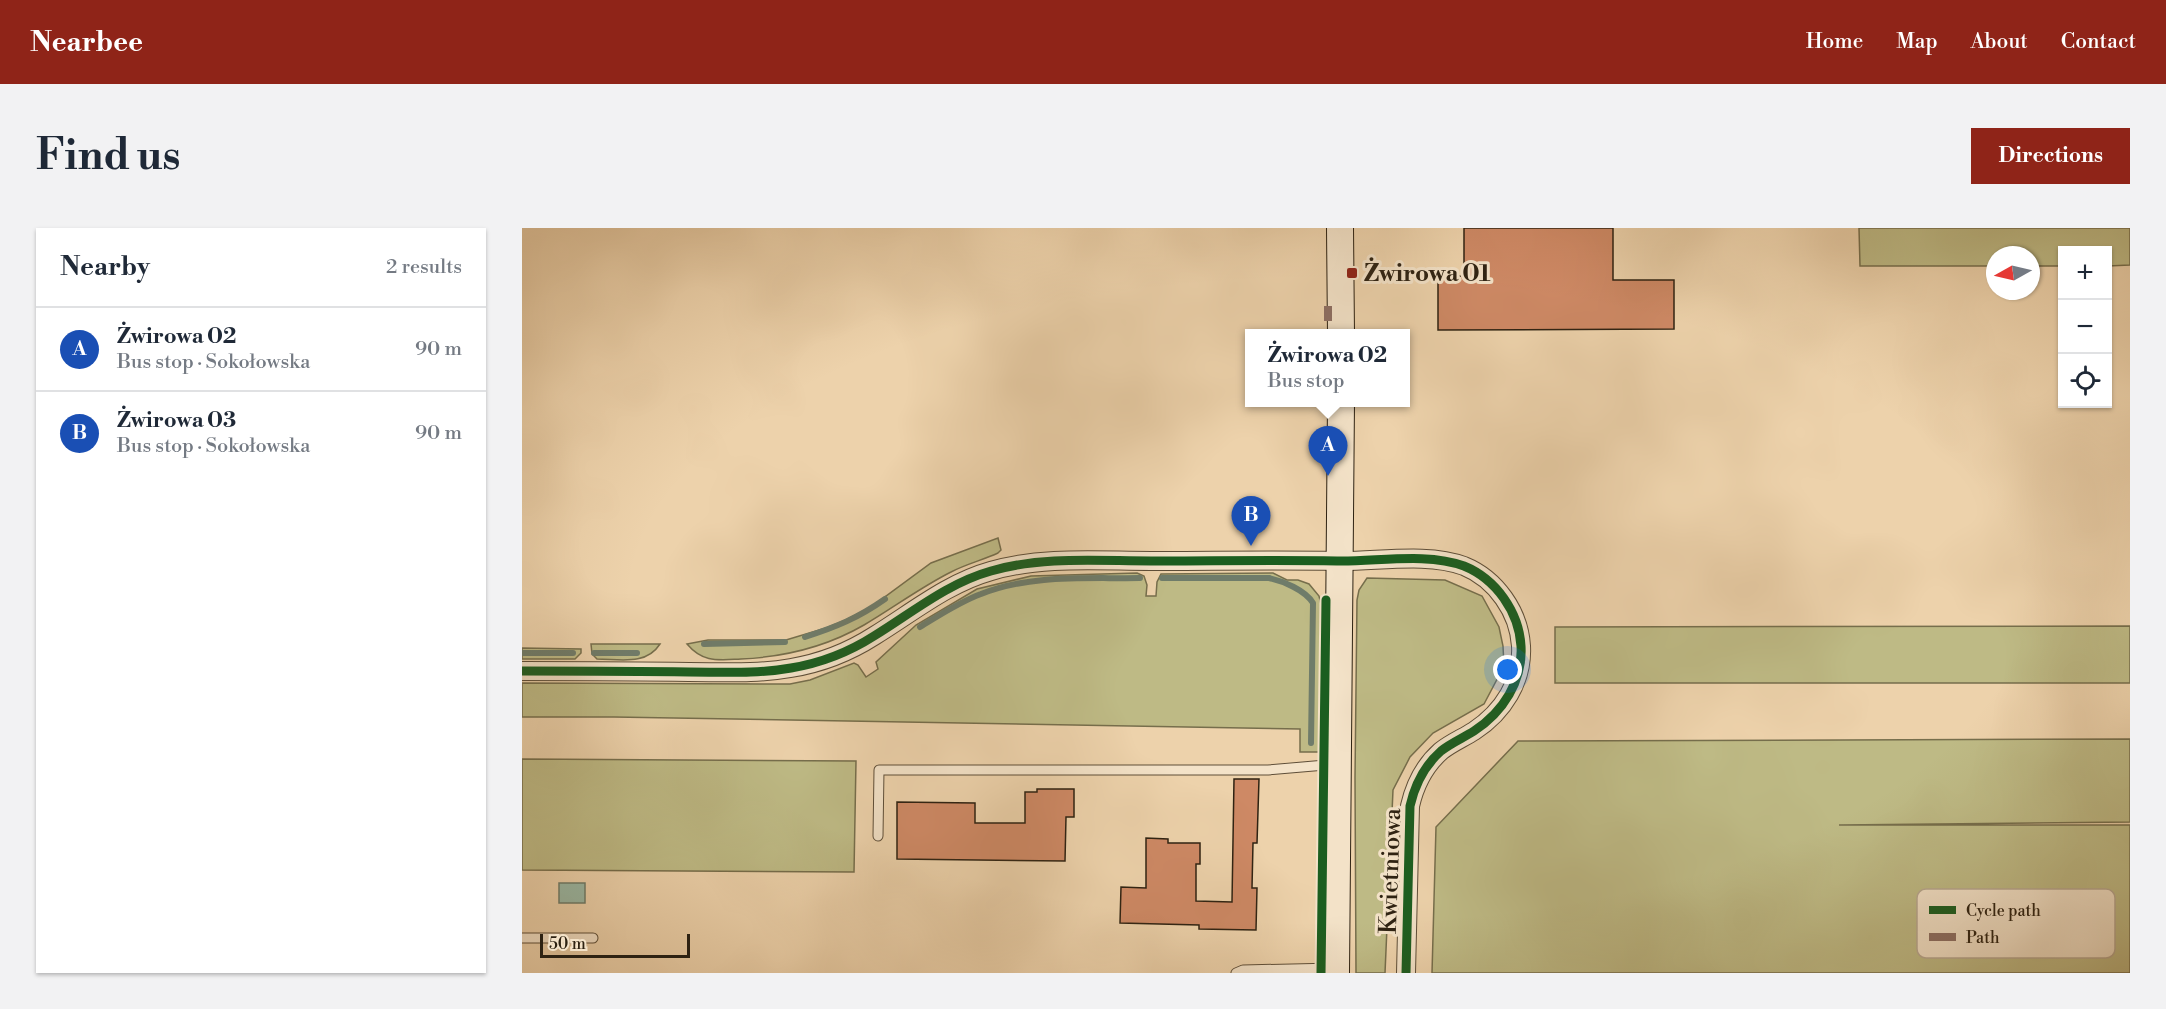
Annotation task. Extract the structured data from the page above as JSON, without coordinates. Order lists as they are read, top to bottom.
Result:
{
  "streets": {
    "street": ["Kwietniowa"]
  },
  "places": {
    "transit": ["Żwirowa 01"]
  },
  "legend": ["Cycle path", "Path"],
  "scale_bar": "50 m",
  "north": "left",
  "page": {
    "header": "Nearbee",
    "nav": [
      "Home",
      "Map",
      "About",
      "Contact"
    ],
    "buttons": "Directions",
    "title": "Find us",
    "heading": ["Nearby", "2 results"],
    "map_buttons": ["+", "−"],
    "list": [
      {
        "mark": "A",
        "name": "Żwirowa 02",
        "note": "Bus stop · Sokołowska",
        "value": "90 m"
      },
      {
        "mark": "B",
        "name": "Żwirowa 03",
        "note": "Bus stop · Sokołowska",
        "value": "90 m"
      }
    ],
    "popup": ["Żwirowa 02", "Bus stop"],
    "pins": ["A", "B"],
    "scale": "50 m"
  }
}
